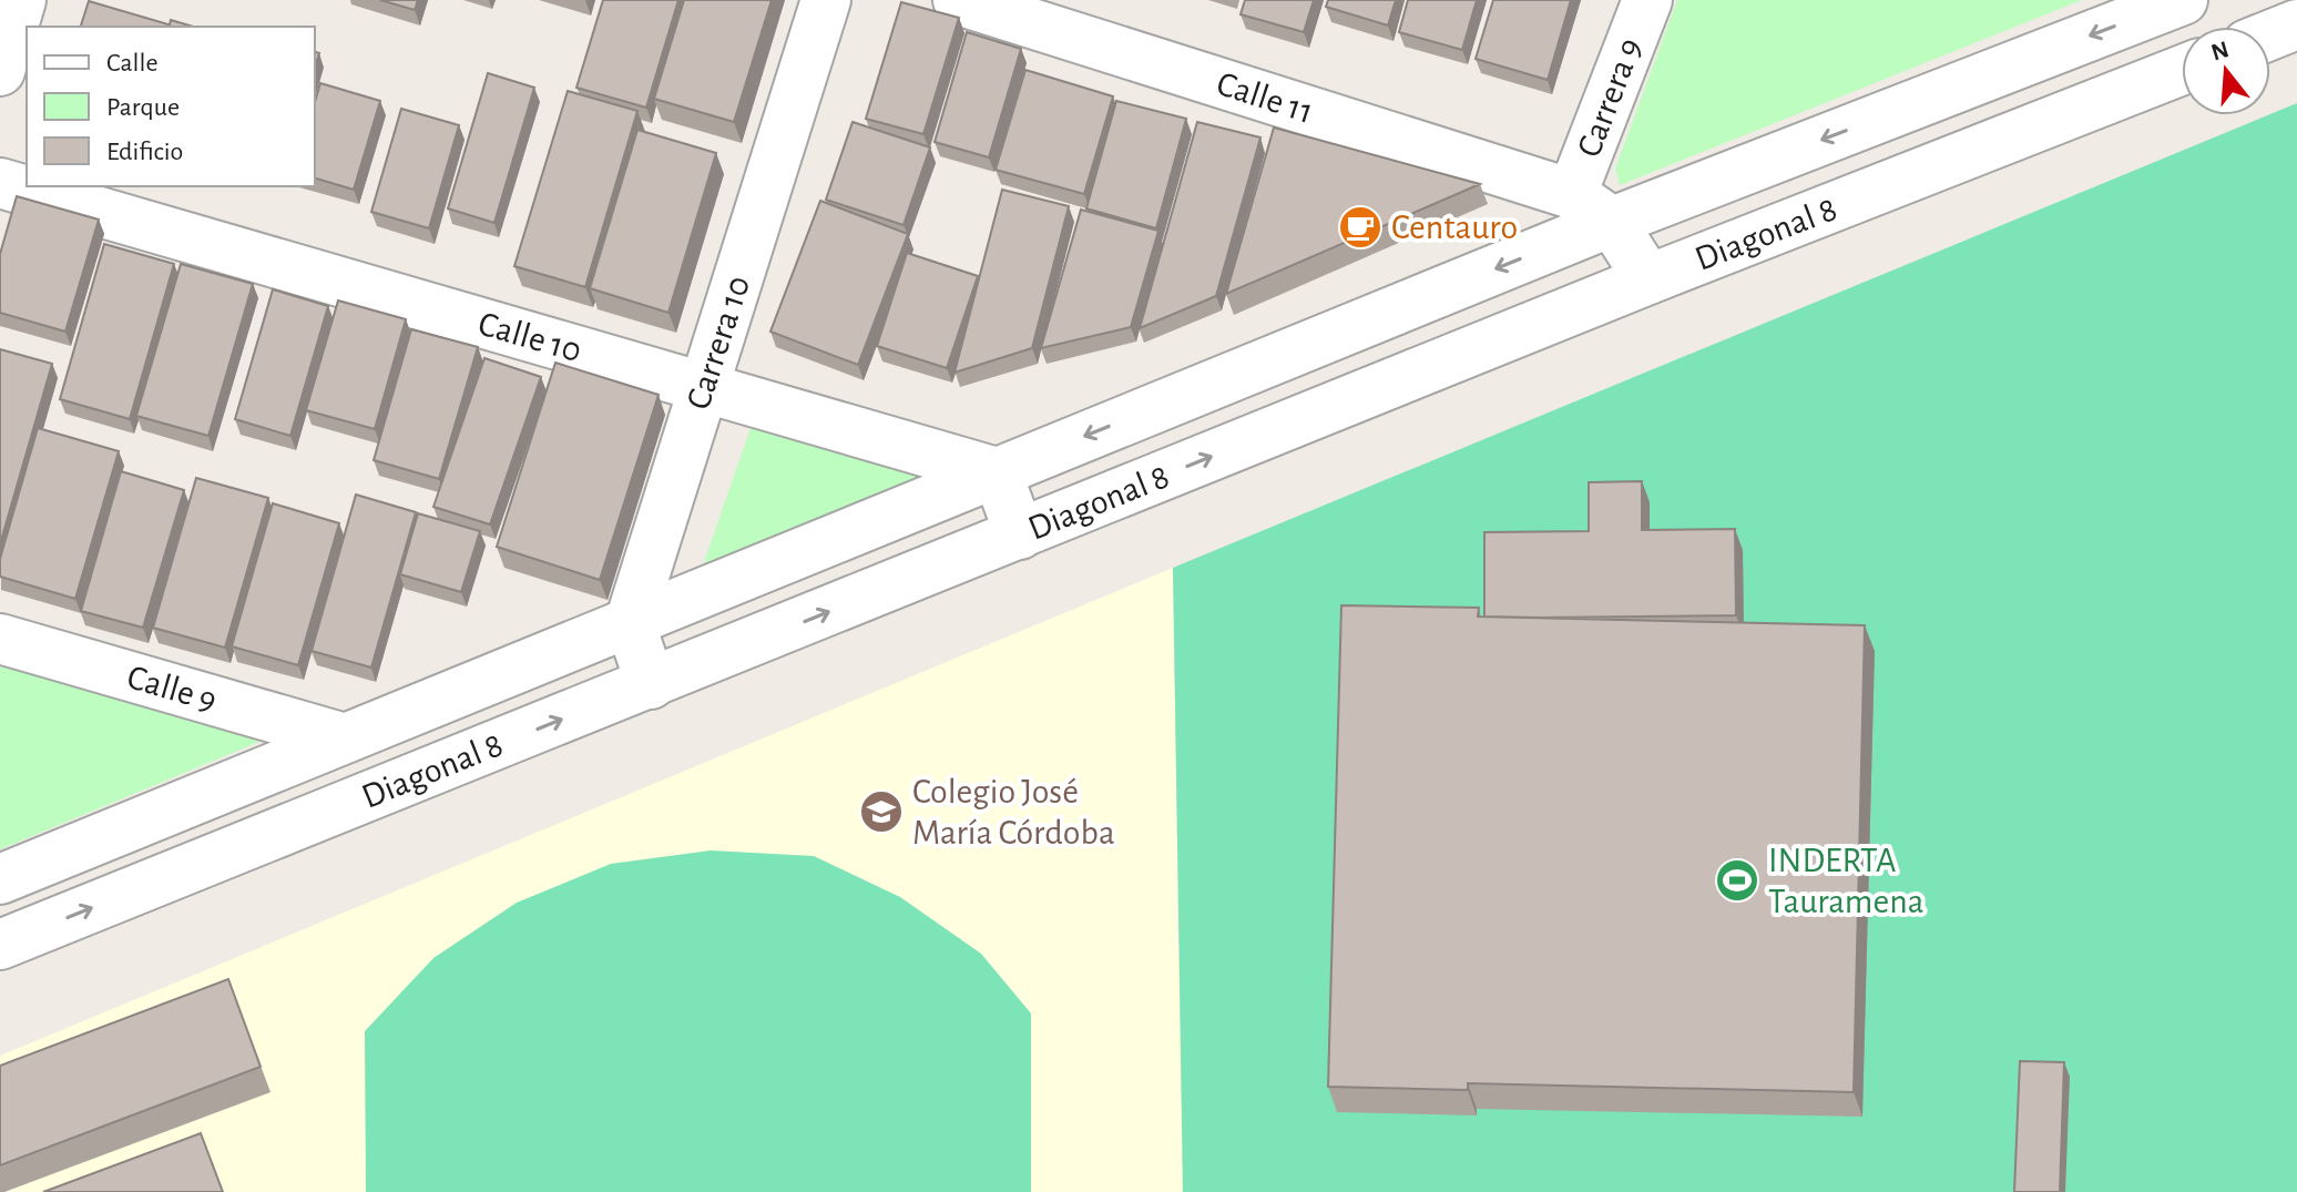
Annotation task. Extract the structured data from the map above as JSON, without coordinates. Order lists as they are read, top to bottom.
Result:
{
  "streets": {
    "street": [
      "Calle 11",
      "Carrera 9",
      "Diagonal 8",
      "Calle 10",
      "Carrera 10",
      "Calle 9"
    ]
  },
  "crossings": [
    ["Calle 11", "Carrera 9"],
    ["Calle 11", "Diagonal 8"],
    ["Diagonal 8", "Calle 10"],
    ["Diagonal 8", "Carrera 10"],
    ["Diagonal 8", "Calle 9"],
    ["Calle 10", "Carrera 10"]
  ],
  "places": {
    "cafe": ["Centauro"],
    "school or university": ["Colegio José María Córdoba"],
    "sports": ["INDERTA Tauramena"]
  },
  "legend": ["Calle", "Parque", "Edificio"],
  "north": "top"
}
